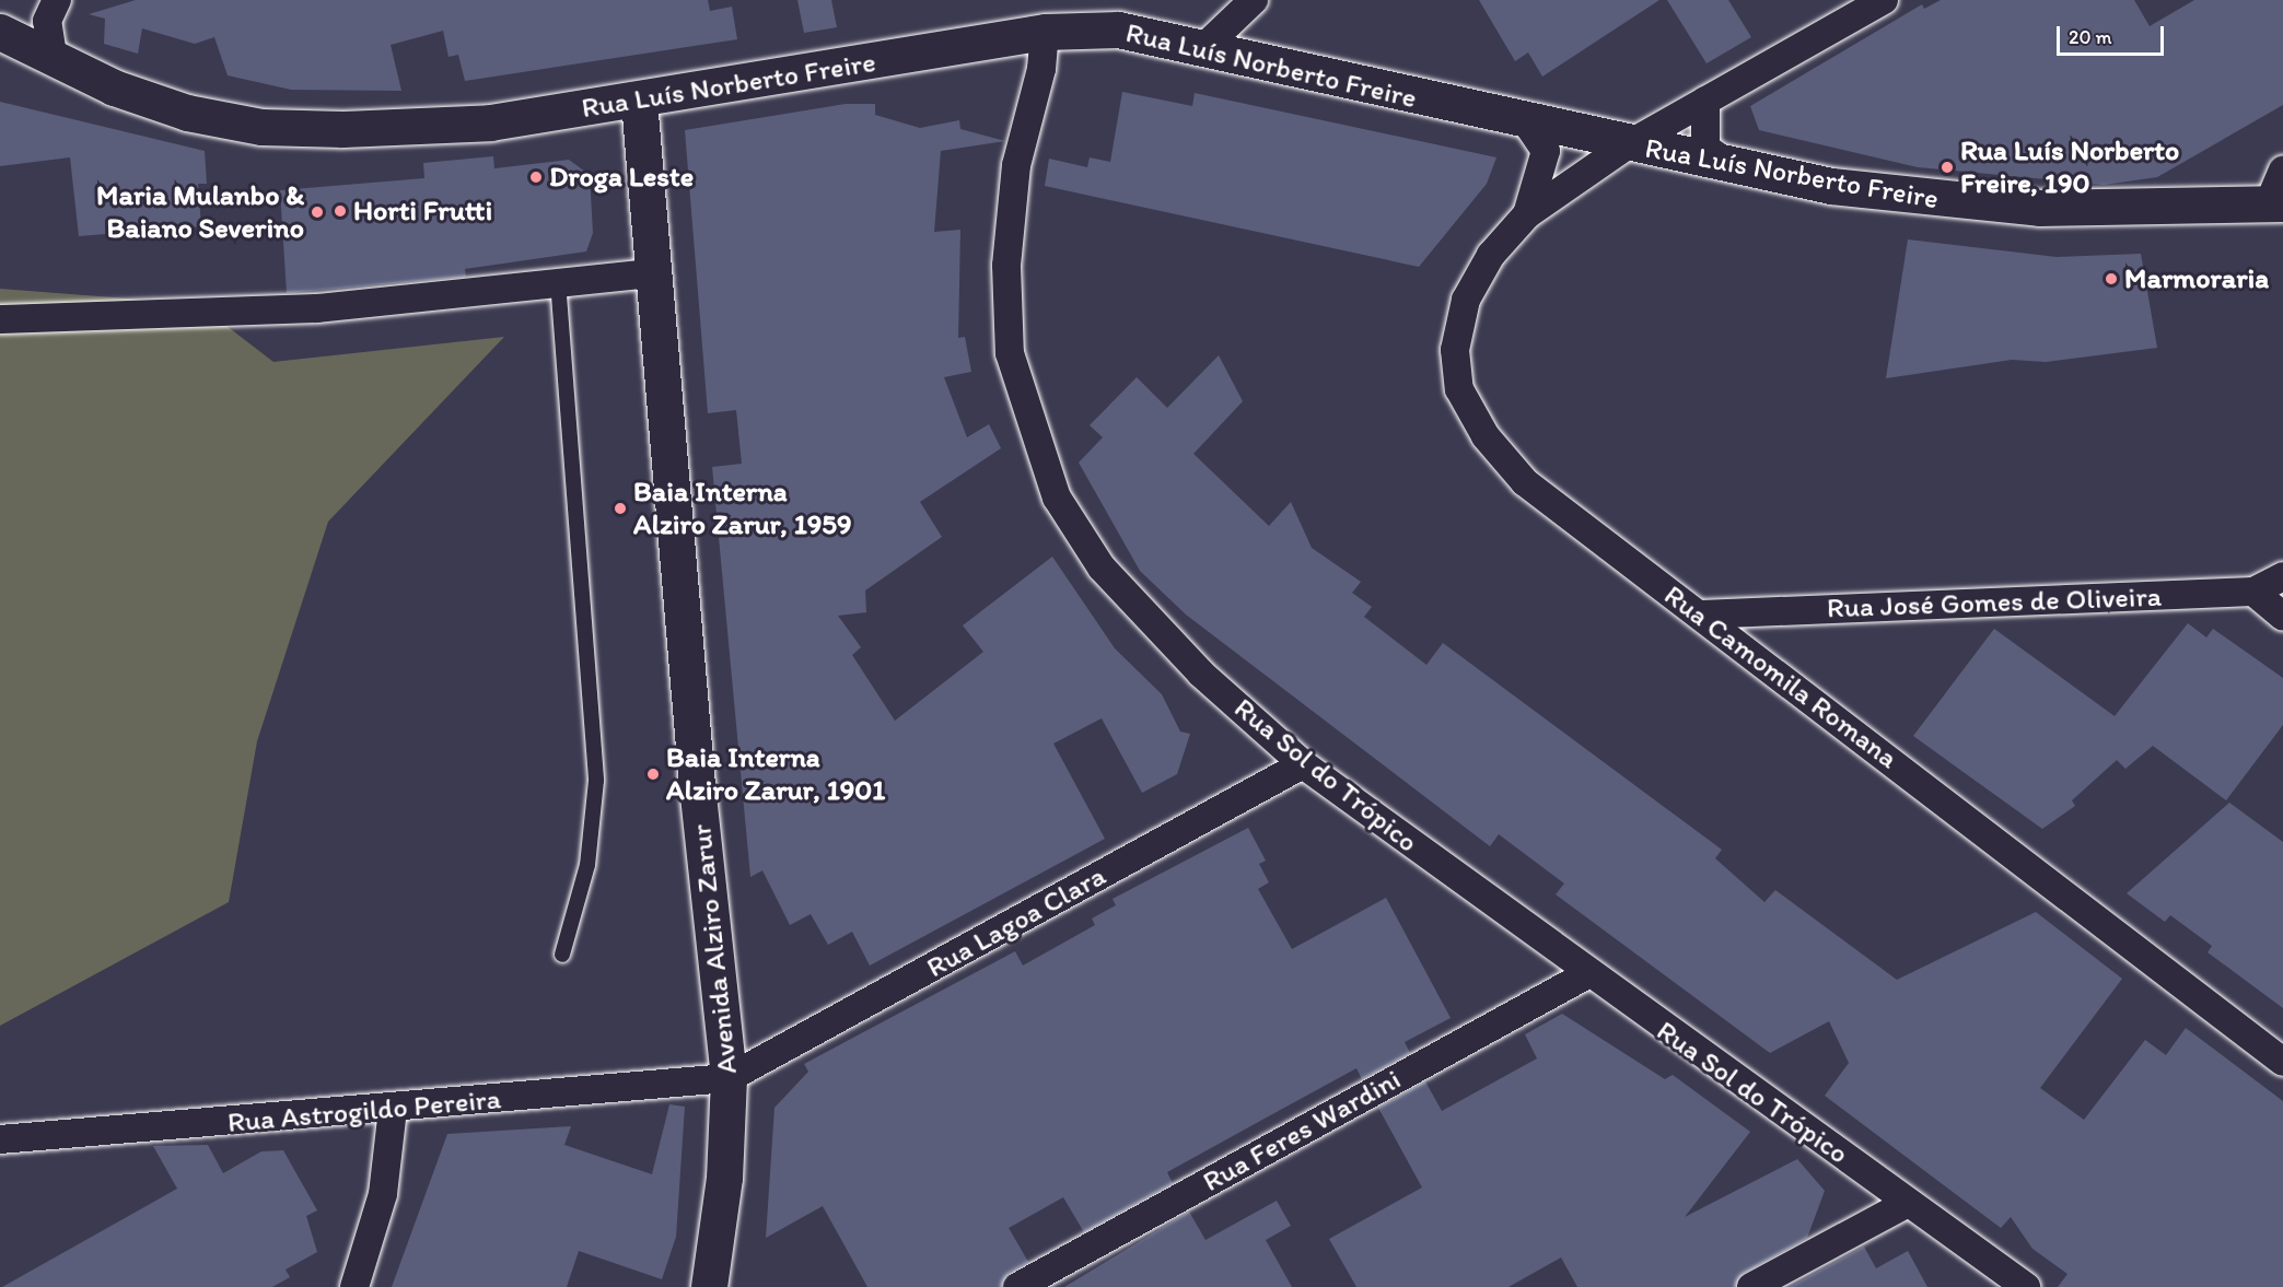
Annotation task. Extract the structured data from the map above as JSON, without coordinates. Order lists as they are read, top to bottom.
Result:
{
  "streets": {
    "main road": ["Rua Luís Norberto Freire", "Avenida Alziro Zarur"],
    "street": [
      "Rua José Gomes de Oliveira",
      "Rua Camomila Romana",
      "Rua Sol do Trópico",
      "Rua Lagoa Clara",
      "Rua Astrogildo Pereira",
      "Rua Feres Wardini"
    ]
  },
  "crossings": [
    ["Rua Luís Norberto Freire", "Rua Camomila Romana"],
    ["Rua Luís Norberto Freire", "Rua Sol do Trópico"],
    ["Rua Luís Norberto Freire", "Avenida Alziro Zarur"],
    ["Rua José Gomes de Oliveira", "Rua Camomila Romana"],
    ["Rua Sol do Trópico", "Rua Lagoa Clara"],
    ["Rua Sol do Trópico", "Rua Feres Wardini"],
    ["Rua Lagoa Clara", "Avenida Alziro Zarur"],
    ["Rua Lagoa Clara", "Rua Astrogildo Pereira"],
    ["Avenida Alziro Zarur", "Rua Astrogildo Pereira"]
  ],
  "places": [
    "Rua Luís Norberto Freire, 190",
    "Droga Leste",
    "Horti Frutti",
    "Maria Mulanbo & Baiano Severino",
    "Marmoraria",
    "Baia Interna Alziro Zarur, 1959",
    "Baia Interna Alziro Zarur, 1901"
  ],
  "scale_bar": "20 m"
}
